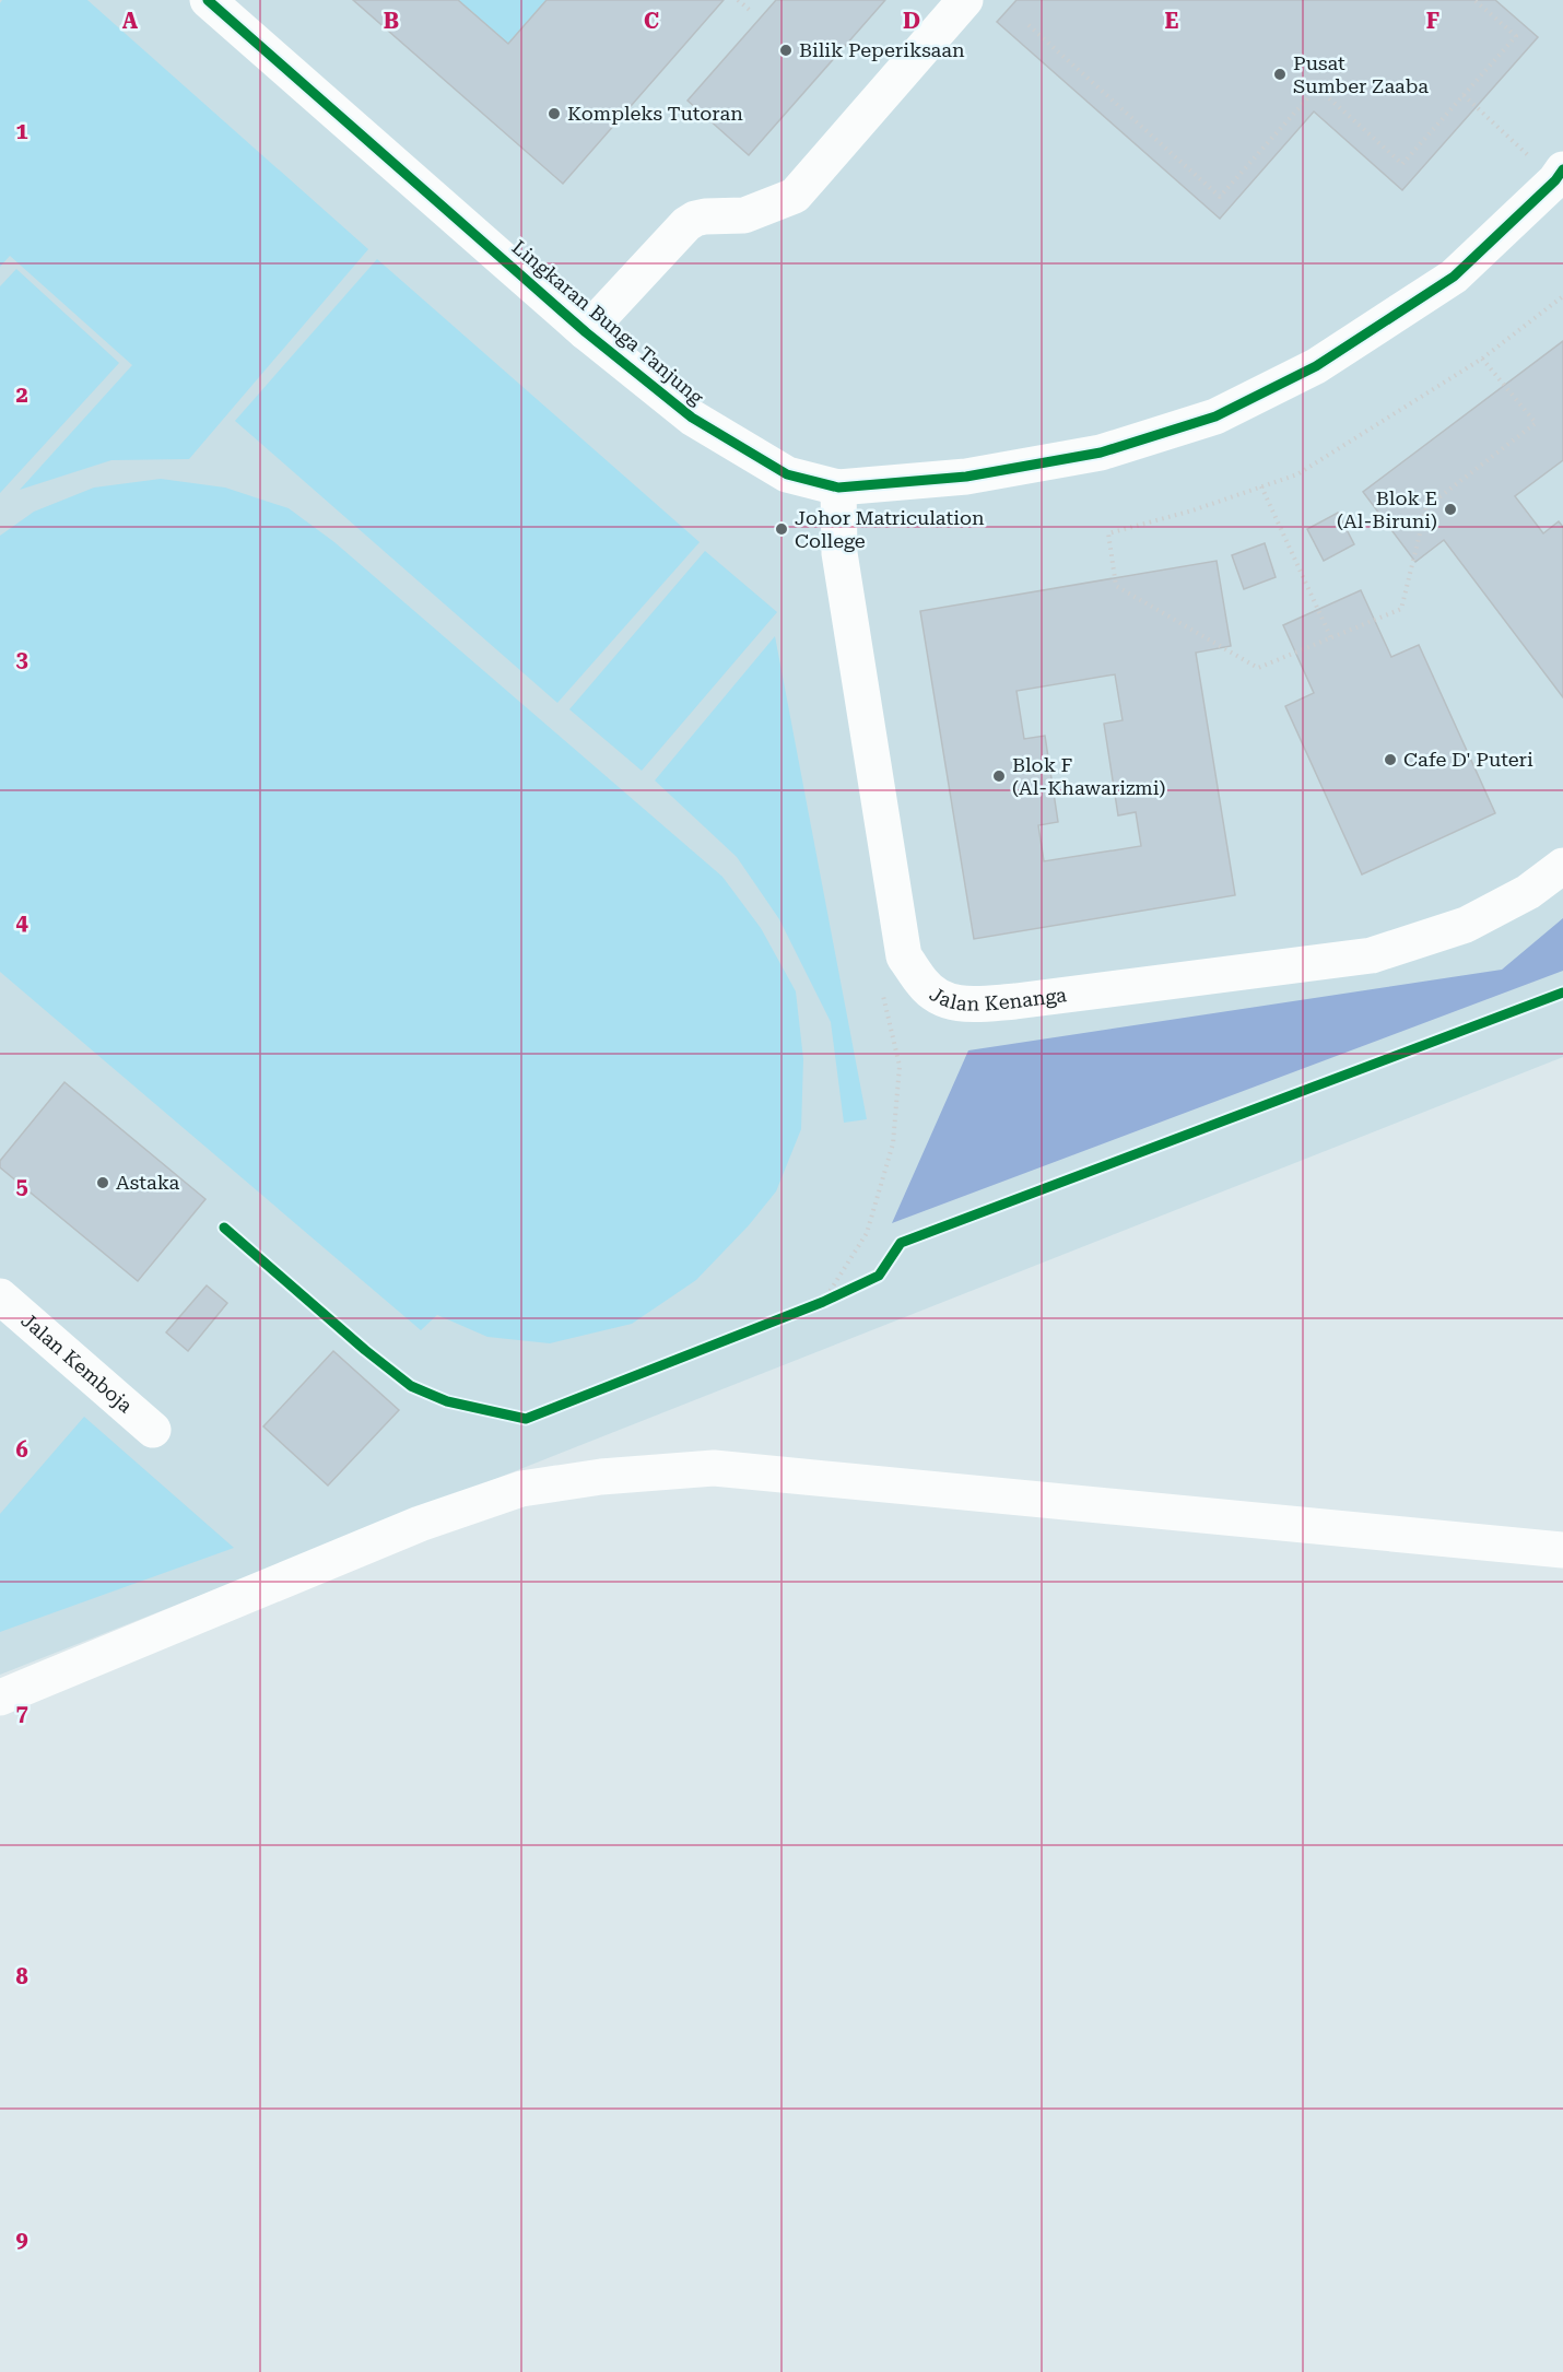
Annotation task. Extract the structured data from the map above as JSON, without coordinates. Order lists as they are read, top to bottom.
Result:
{
  "streets": {
    "street": ["Lingkaran Bunga Tanjung", "Jalan Kenanga", "Jalan Kemboja"]
  },
  "crossings": [
    ["Lingkaran Bunga Tanjung", "Jalan Kenanga"]
  ],
  "places": [
    "Bilik Peperiksaan",
    "Pusat Sumber Zaaba",
    "Kompleks Tutoran",
    "Blok E (Al-Biruni)",
    "Johor Matriculation College",
    "Cafe D' Puteri",
    "Blok F (Al-Khawarizmi)",
    "Astaka"
  ],
  "grid": {
    "columns": [
      "A",
      "B",
      "C",
      "D",
      "E",
      "F"
    ],
    "rows": [
      "1",
      "2",
      "3",
      "4",
      "5",
      "6",
      "7",
      "8",
      "9"
    ]
  }
}
